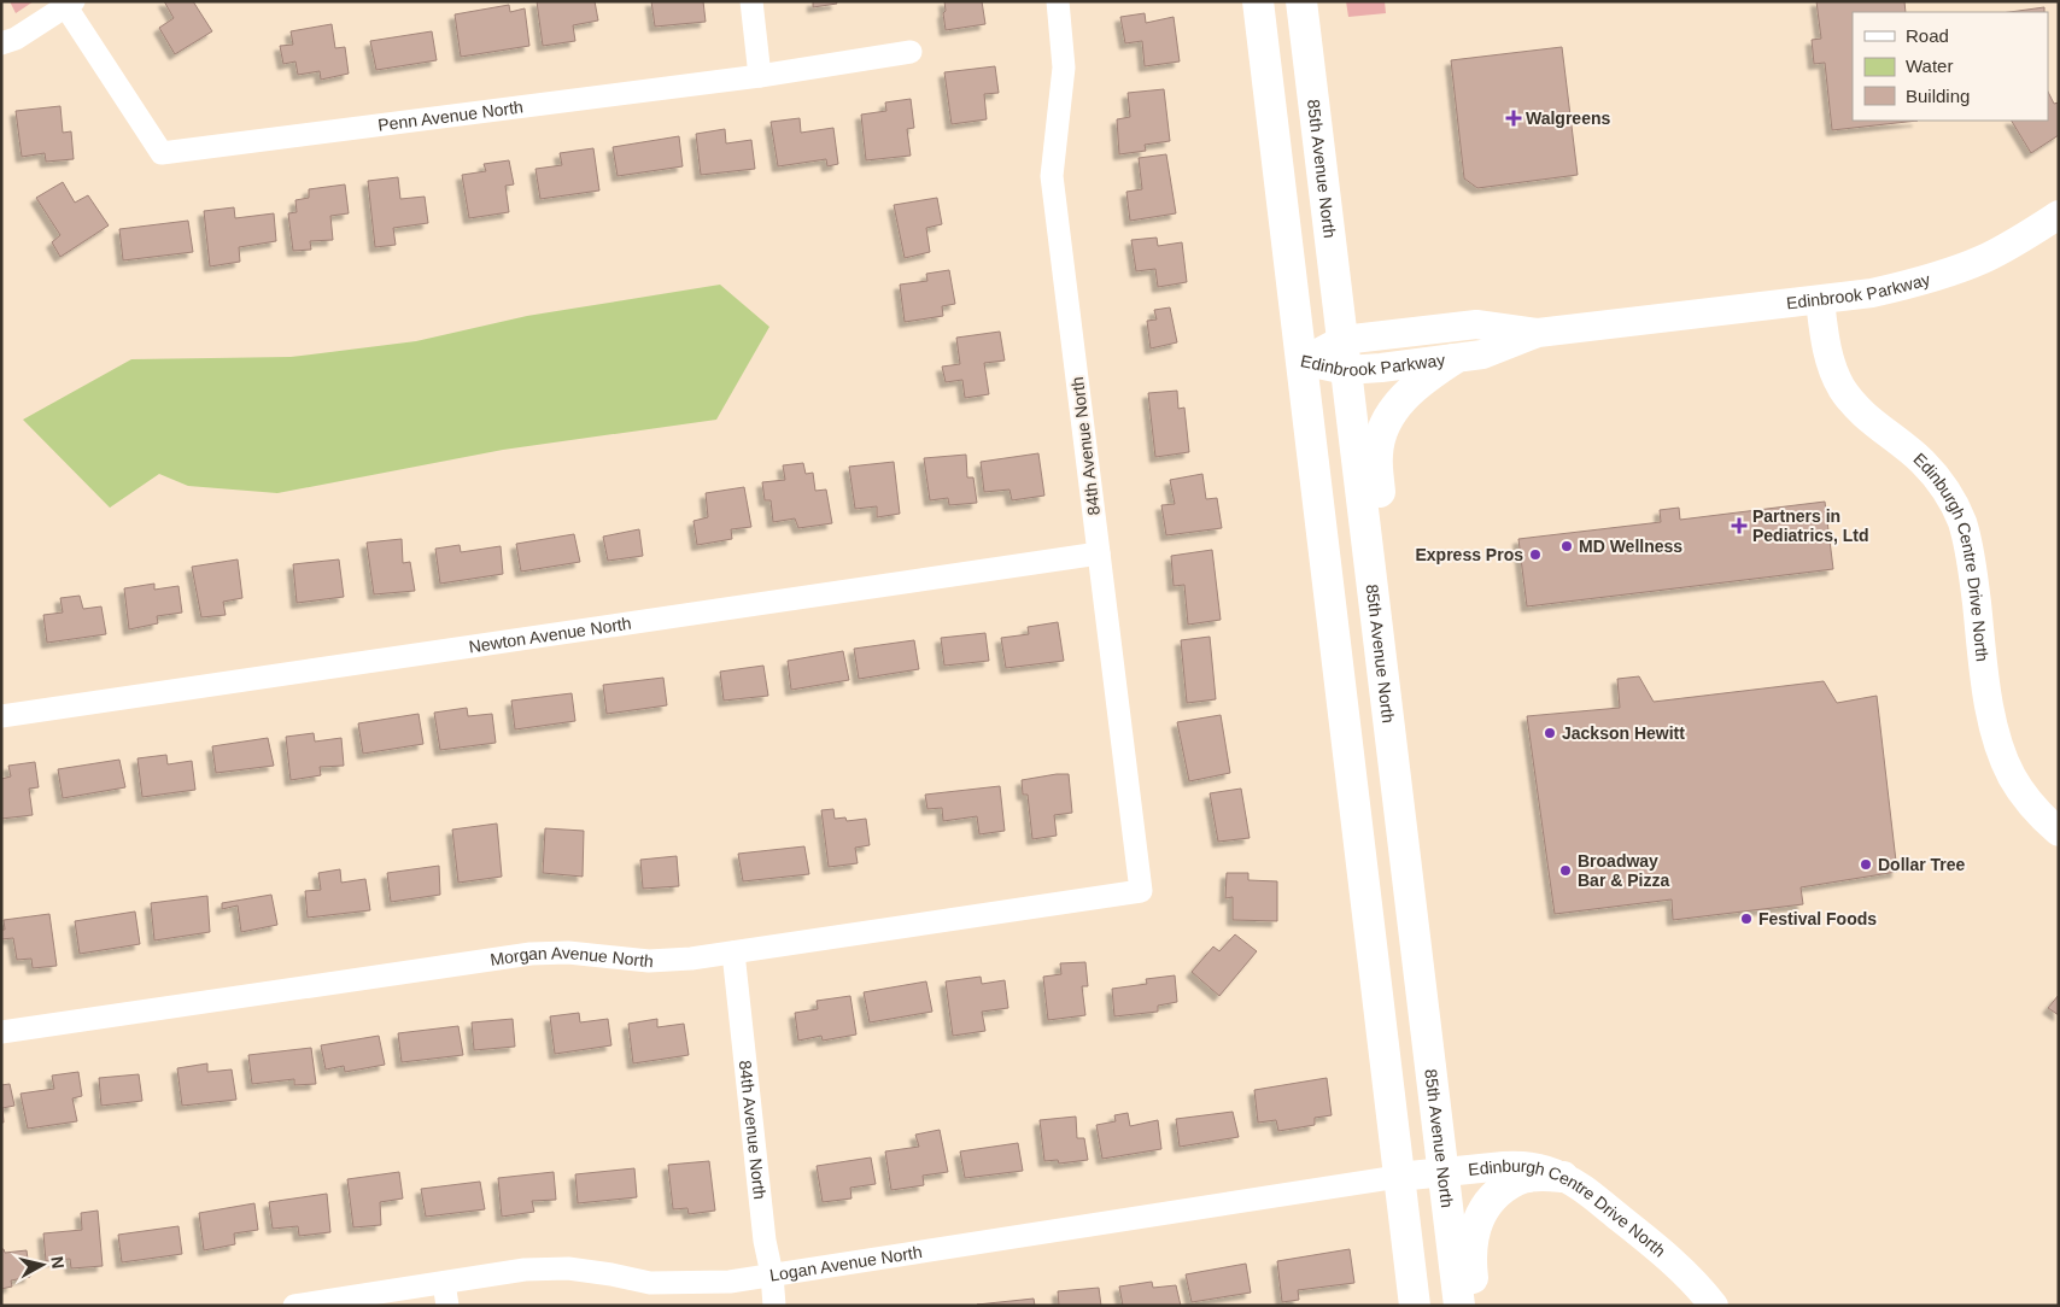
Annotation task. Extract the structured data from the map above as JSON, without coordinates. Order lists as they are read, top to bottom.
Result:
{
  "streets": {
    "main road": ["85th Avenue North"],
    "street": [
      "Penn Avenue North",
      "Edinbrook Parkway",
      "84th Avenue North",
      "Edinburgh Centre Drive North",
      "Newton Avenue North",
      "Morgan Avenue North",
      "Logan Avenue North"
    ]
  },
  "crossings": [
    ["85th Avenue North", "Edinbrook Parkway"],
    ["85th Avenue North", "Edinburgh Centre Drive North"],
    ["Edinbrook Parkway", "Edinburgh Centre Drive North"],
    ["84th Avenue North", "Newton Avenue North"],
    ["84th Avenue North", "Morgan Avenue North"],
    ["84th Avenue North", "Logan Avenue North"],
    ["Edinburgh Centre Drive North", "Logan Avenue North"]
  ],
  "places": {
    "health": ["Walgreens", "Partners in Pediatrics, Ltd"],
    "other": [
      "MD Wellness",
      "Express Pros",
      "Jackson Hewitt",
      "Dollar Tree",
      "Broadway Bar & Pizza",
      "Festival Foods"
    ]
  },
  "legend": ["Road", "Water", "Building"],
  "north": "right"
}
